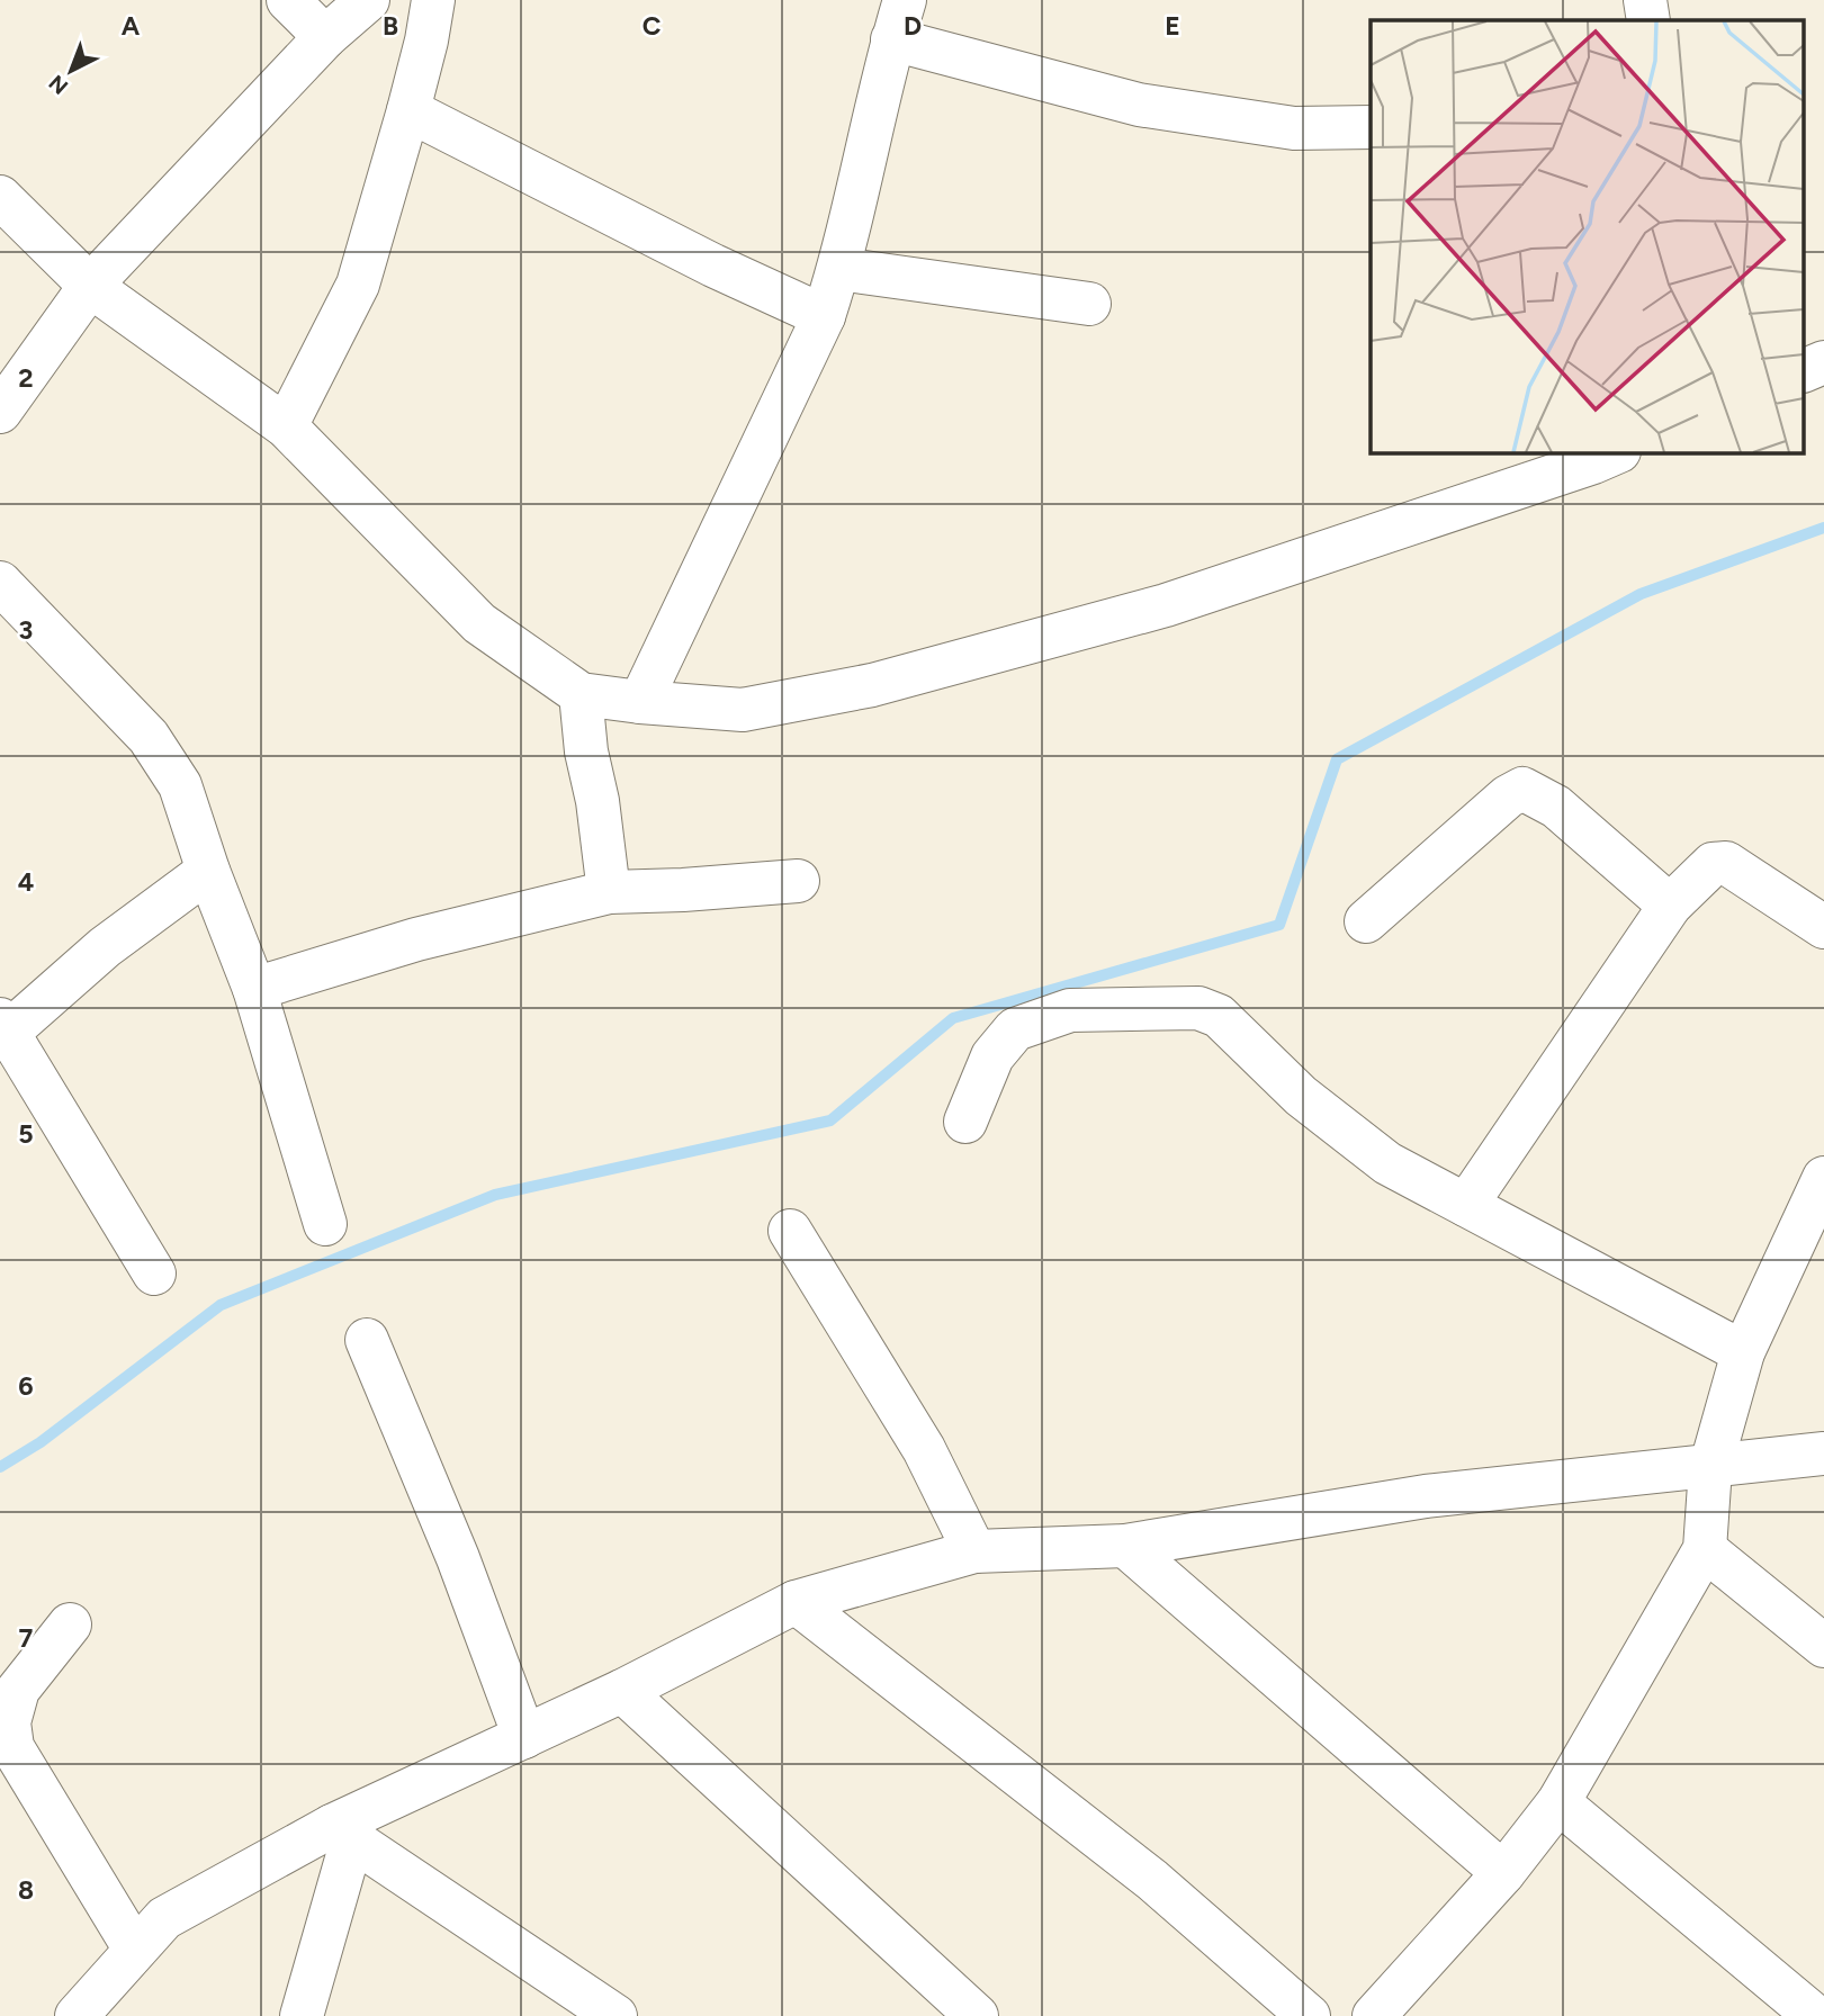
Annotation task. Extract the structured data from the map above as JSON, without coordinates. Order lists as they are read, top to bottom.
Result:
{
  "north": "bottom left",
  "grid": {
    "columns": [
      "A",
      "B",
      "C",
      "D",
      "E"
    ],
    "rows": [
      "2",
      "3",
      "4",
      "5",
      "6",
      "7",
      "8"
    ]
  }
}
